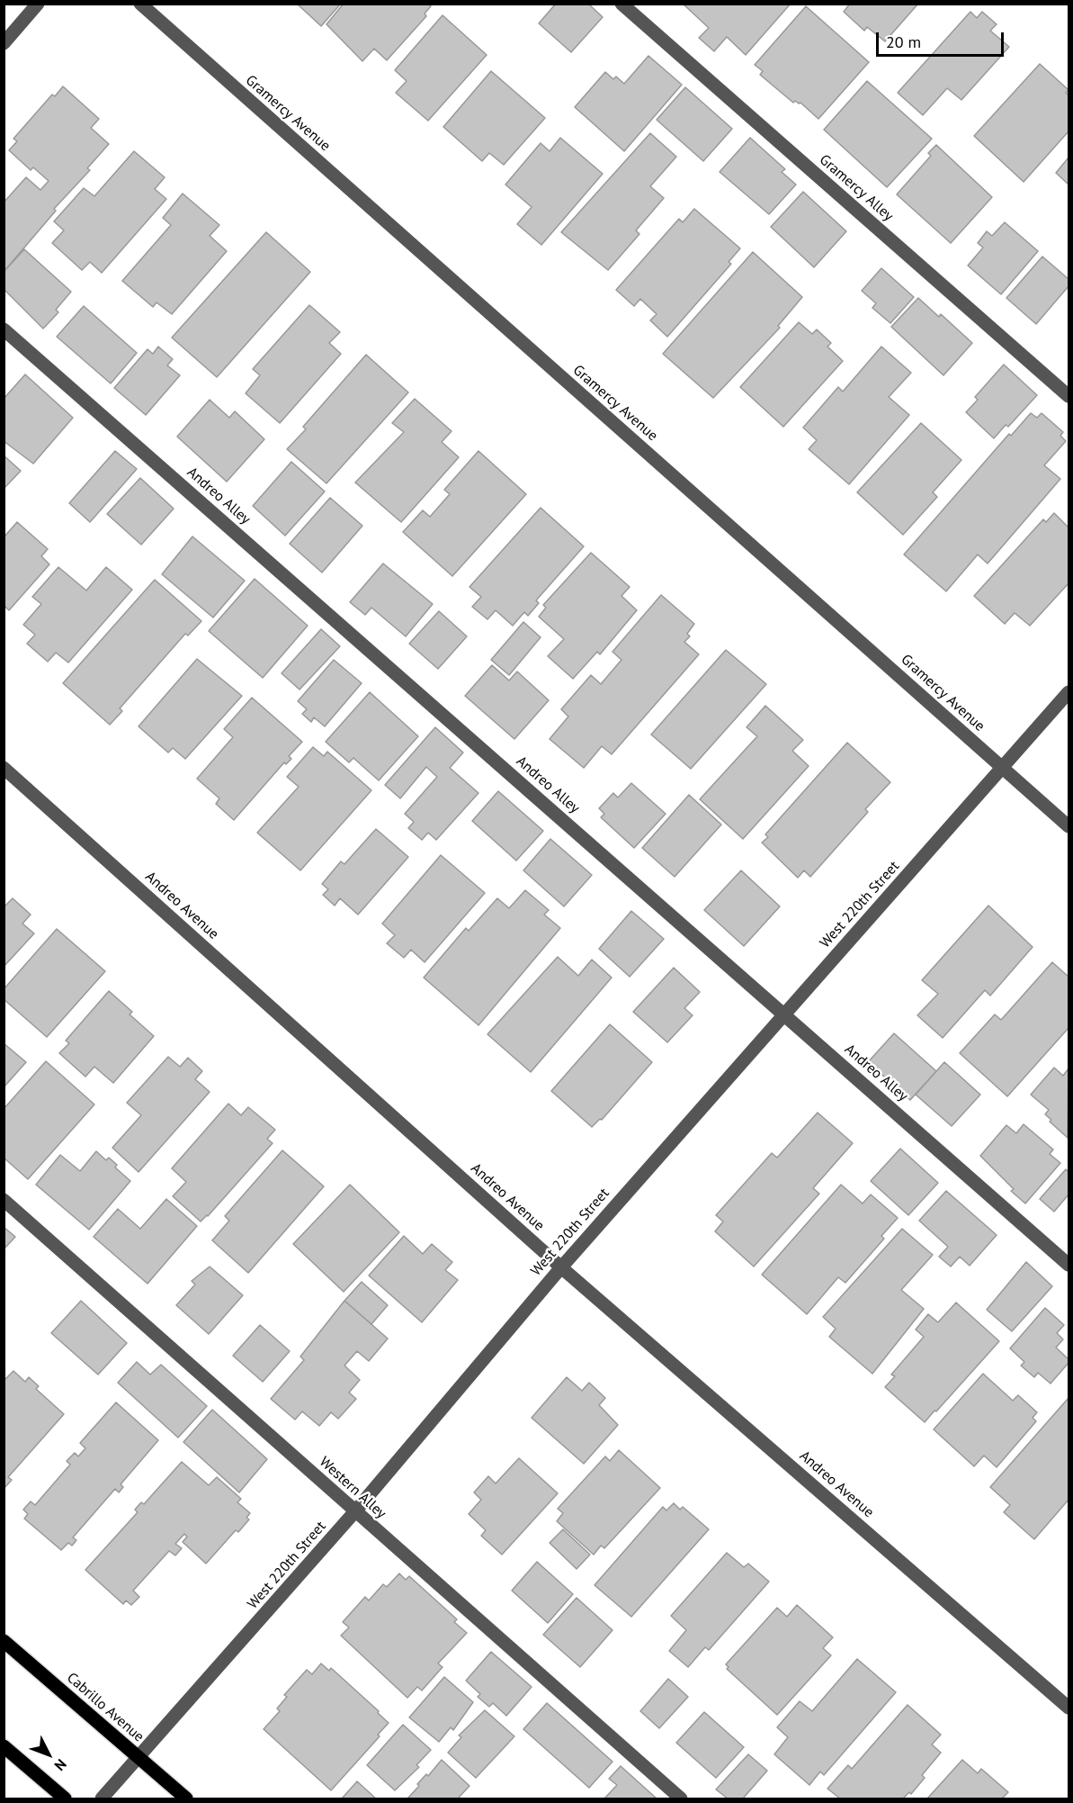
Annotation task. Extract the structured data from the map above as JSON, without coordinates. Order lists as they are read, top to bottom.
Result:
{
  "streets": {
    "main road": ["Cabrillo Avenue"],
    "street": [
      "Gramercy Avenue",
      "Gramercy Alley",
      "Andreo Alley",
      "West 220th Street",
      "Andreo Avenue",
      "Western Alley"
    ]
  },
  "crossings": [
    ["Gramercy Avenue", "West 220th Street"],
    ["Andreo Alley", "West 220th Street"],
    ["West 220th Street", "Andreo Avenue"],
    ["West 220th Street", "Western Alley"],
    ["West 220th Street", "Cabrillo Avenue"]
  ],
  "scale_bar": "20 m",
  "north": "bottom right"
}
